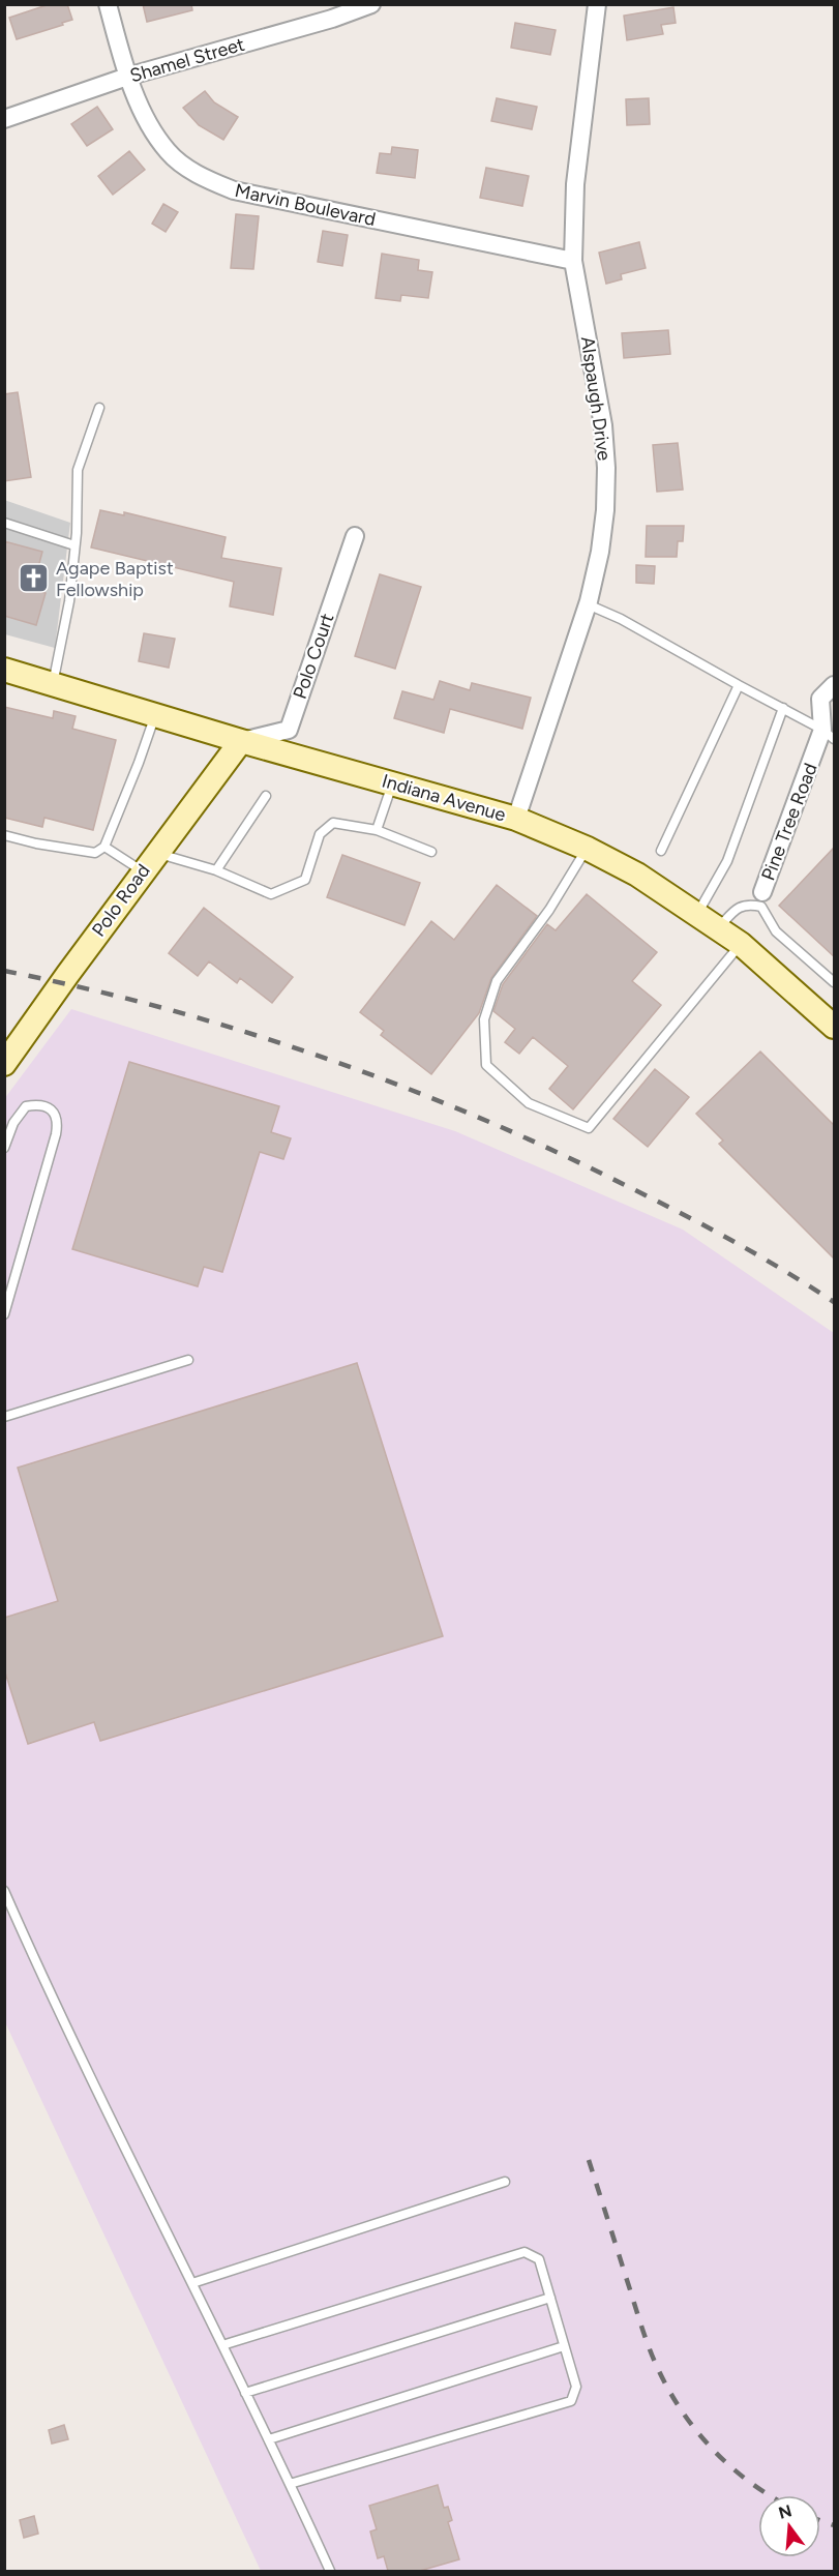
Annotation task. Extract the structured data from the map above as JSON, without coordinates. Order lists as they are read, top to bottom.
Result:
{
  "streets": {
    "main road": ["Indiana Avenue", "Polo Road"],
    "street": [
      "Shamel Street",
      "Marvin Boulevard",
      "Alspaugh Drive",
      "Polo Court",
      "Pine Tree Road"
    ]
  },
  "crossings": [
    ["Shamel Street", "Marvin Boulevard"],
    ["Marvin Boulevard", "Alspaugh Drive"],
    ["Alspaugh Drive", "Indiana Avenue"],
    ["Polo Court", "Indiana Avenue"],
    ["Polo Court", "Polo Road"],
    ["Indiana Avenue", "Polo Road"]
  ],
  "places": {
    "church": ["Agape Baptist Fellowship"]
  },
  "north": "top"
}
